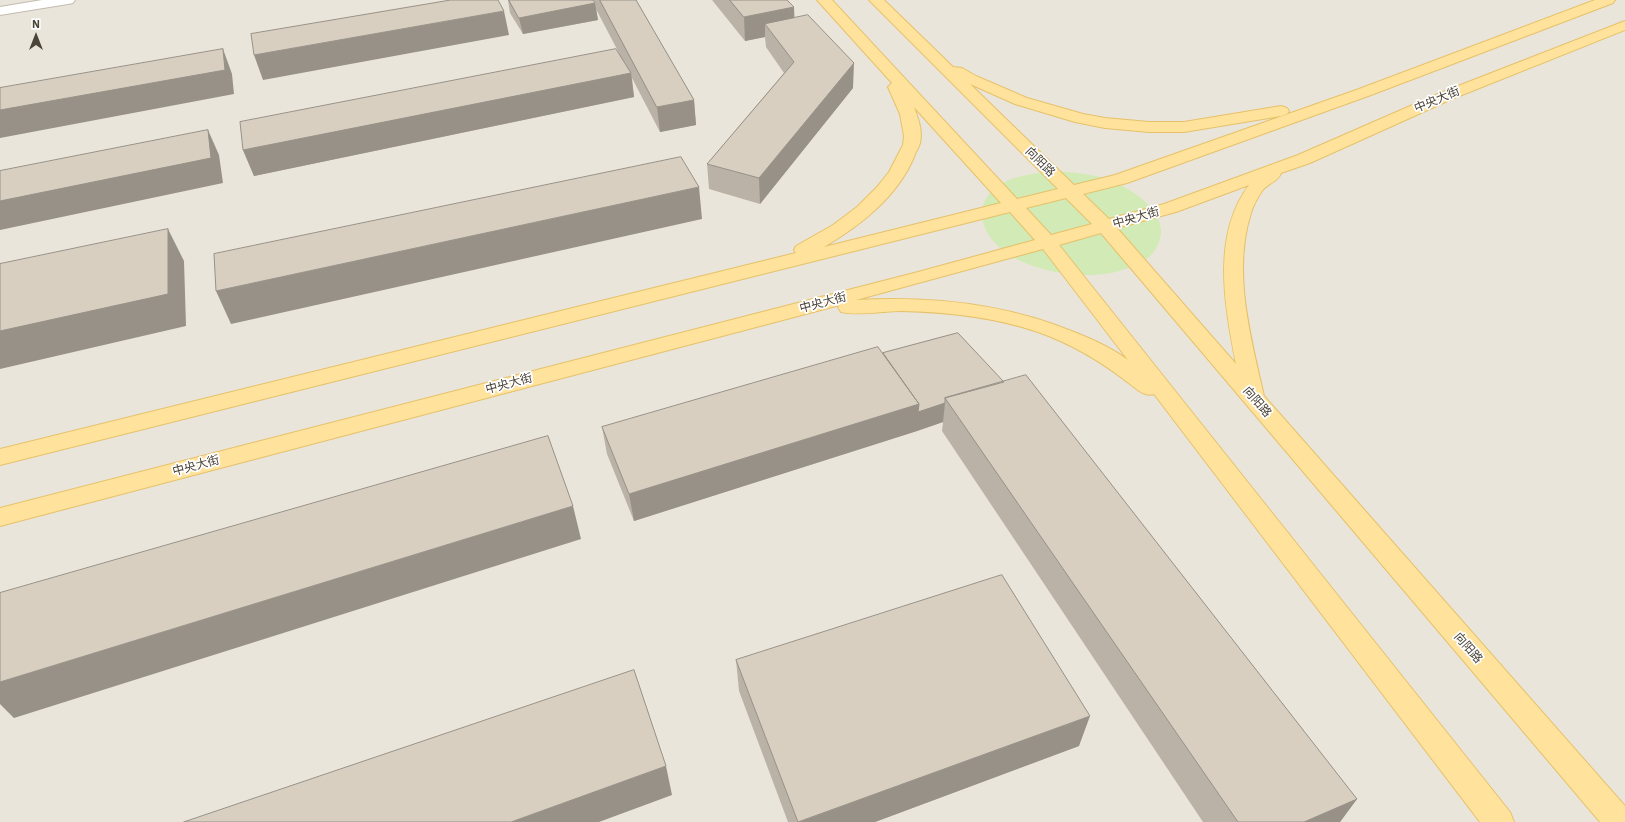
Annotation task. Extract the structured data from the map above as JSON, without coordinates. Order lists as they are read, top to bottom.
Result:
{
  "streets": {
    "main road": ["中央大街", "向阳路"]
  },
  "crossings": [
    ["中央大街", "向阳路"]
  ],
  "north": "top"
}
